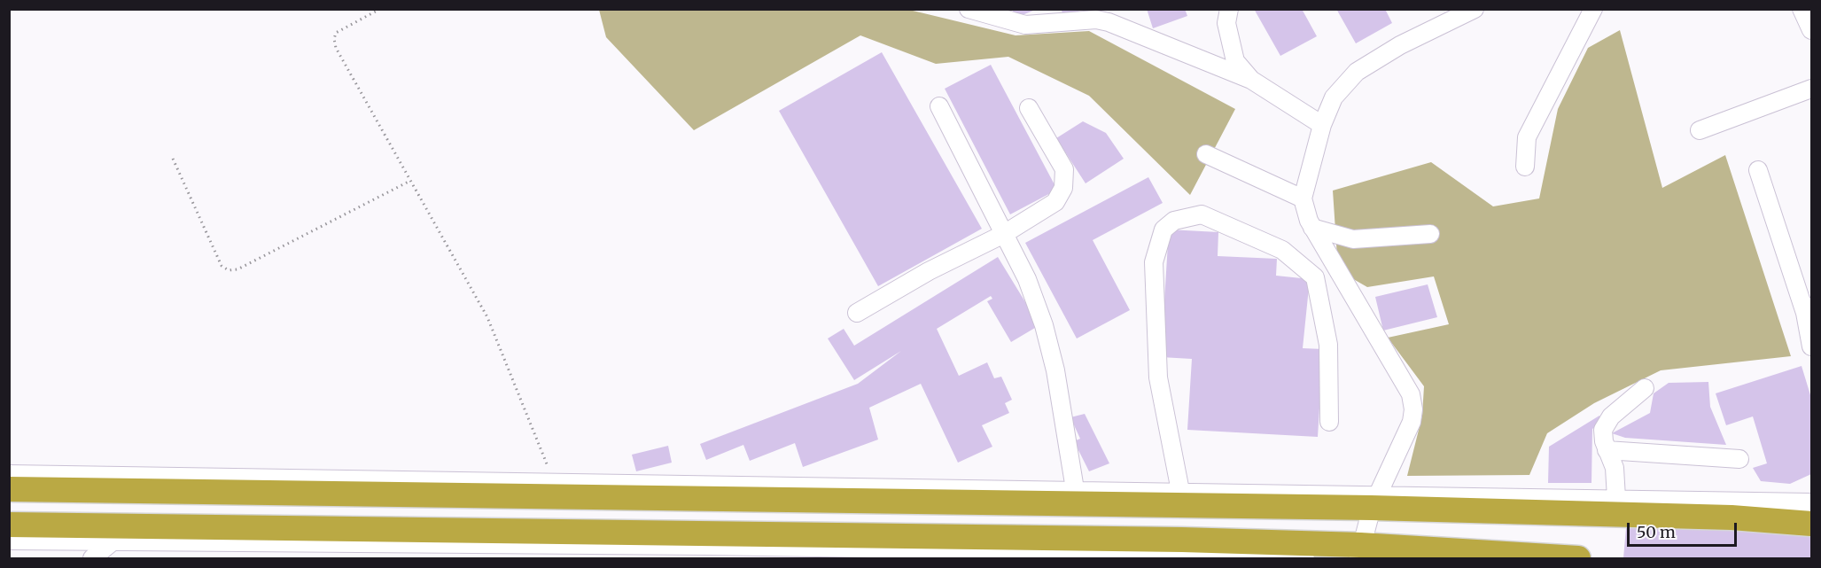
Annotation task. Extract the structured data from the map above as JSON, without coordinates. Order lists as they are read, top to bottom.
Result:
{
  "scale_bar": "50 m"
}
